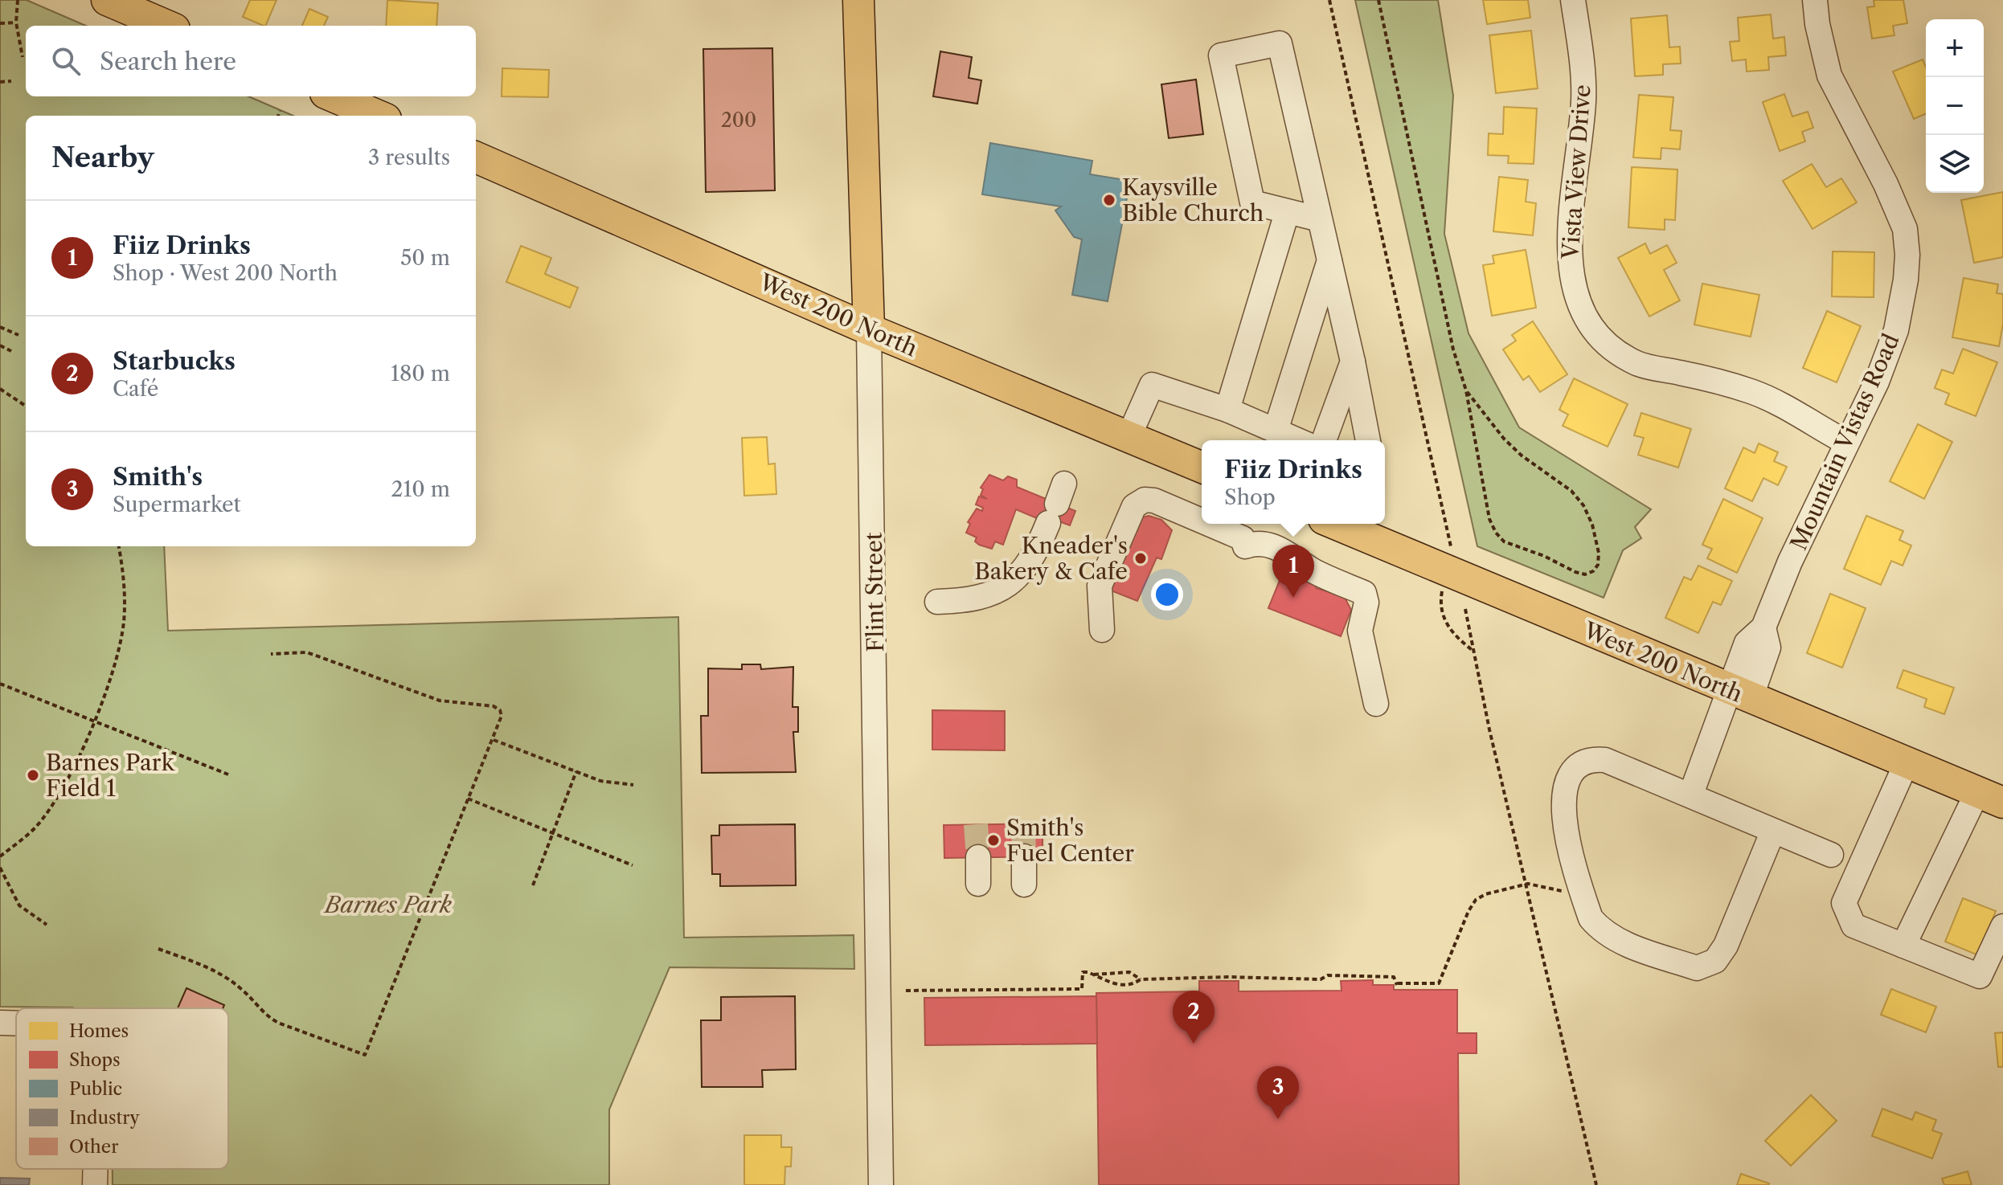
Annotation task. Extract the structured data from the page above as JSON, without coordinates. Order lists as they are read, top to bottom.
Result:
{
  "streets": {
    "main road": ["West 200 North", "Flint Street"],
    "street": ["Vista View Drive", "Mountain Vistas Road"]
  },
  "crossings": [
    ["Vista View Drive", "Mountain Vistas Road"],
    ["West 200 North", "Mountain Vistas Road"],
    ["West 200 North", "Flint Street"]
  ],
  "parks": ["Barnes Park"],
  "places": [
    "Kaysville Bible Church",
    "Kneader's Bakery & Cafe",
    "Barnes Park Field 1",
    "Smith's Fuel Center"
  ],
  "house_numbers": ["200"],
  "legend": [
    "Homes",
    "Shops",
    "Public",
    "Industry",
    "Other"
  ],
  "page": {
    "map_buttons": ["+", "−"],
    "search": "Search here",
    "heading": ["Nearby", "3 results"],
    "list": [
      {
        "mark": "1",
        "name": "Fiiz Drinks",
        "note": "Shop · West 200 North",
        "value": "50 m"
      },
      {
        "mark": "2",
        "name": "Starbucks",
        "note": "Café",
        "value": "180 m"
      },
      {
        "mark": "3",
        "name": "Smith's",
        "note": "Supermarket",
        "value": "210 m"
      }
    ],
    "popup": ["Fiiz Drinks", "Shop"],
    "pins": ["1", "2", "3"]
  }
}
